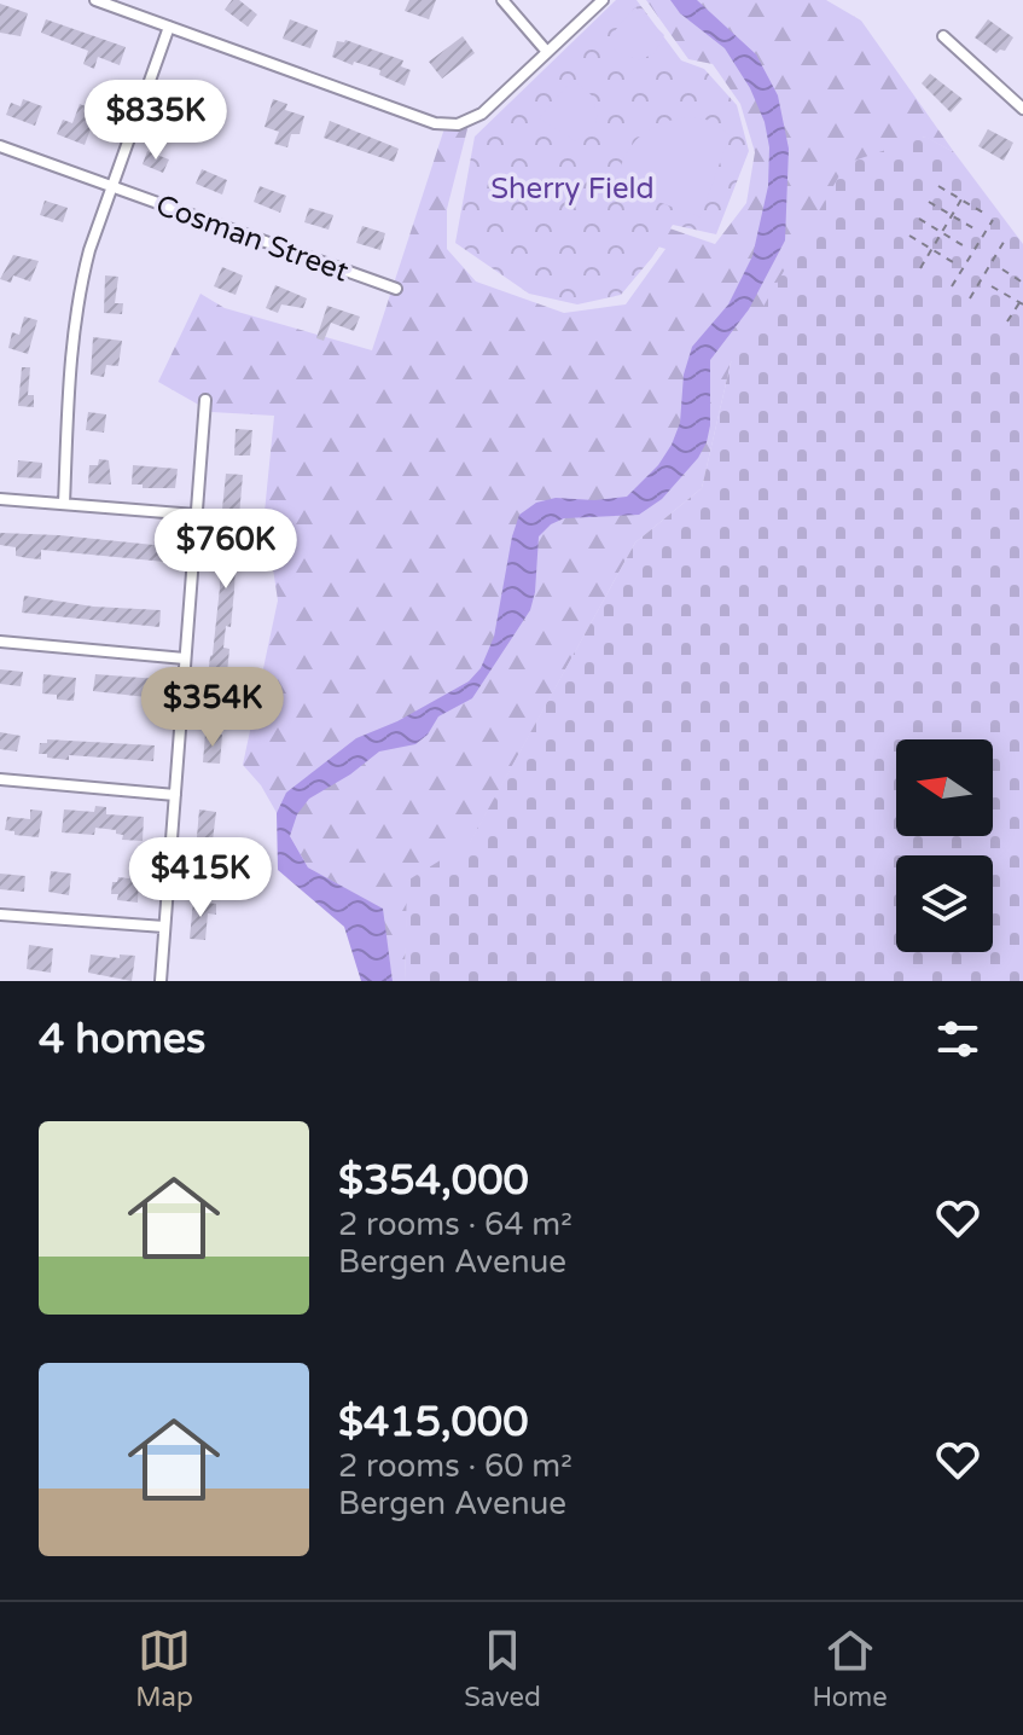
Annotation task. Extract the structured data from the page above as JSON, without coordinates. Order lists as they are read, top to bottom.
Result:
{
  "streets": {
    "street": ["Cosman Street"]
  },
  "parks": ["Sherry Field"],
  "north": "left",
  "page": {
    "price": [
      "$835K",
      "$760K",
      "$354K",
      "$415K"
    ],
    "heading": "4 homes",
    "list": [
      {
        "name": "$354,000",
        "note": "2 rooms · 64 m² · Bergen Avenue"
      },
      {
        "name": "$415,000",
        "note": "2 rooms · 60 m² · Bergen Avenue"
      }
    ],
    "tabs": ["Map", "Saved", "Home"]
  }
}
